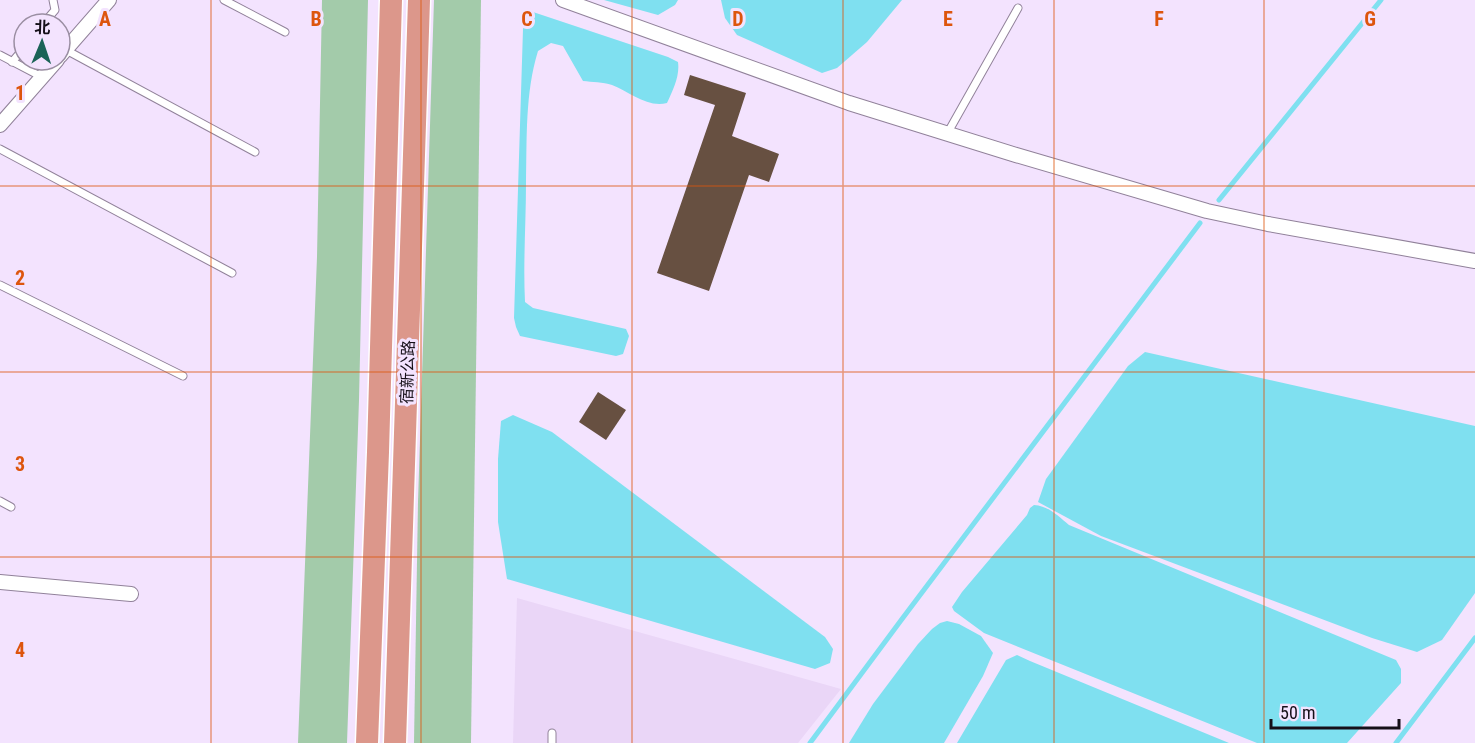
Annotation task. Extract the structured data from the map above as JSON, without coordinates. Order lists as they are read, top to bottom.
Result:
{
  "streets": {
    "highway": ["宿新公路"]
  },
  "scale_bar": "50 m",
  "north": "top",
  "grid": {
    "columns": [
      "A",
      "B",
      "C",
      "D",
      "E",
      "F",
      "G"
    ],
    "rows": [
      "1",
      "2",
      "3",
      "4"
    ]
  }
}
